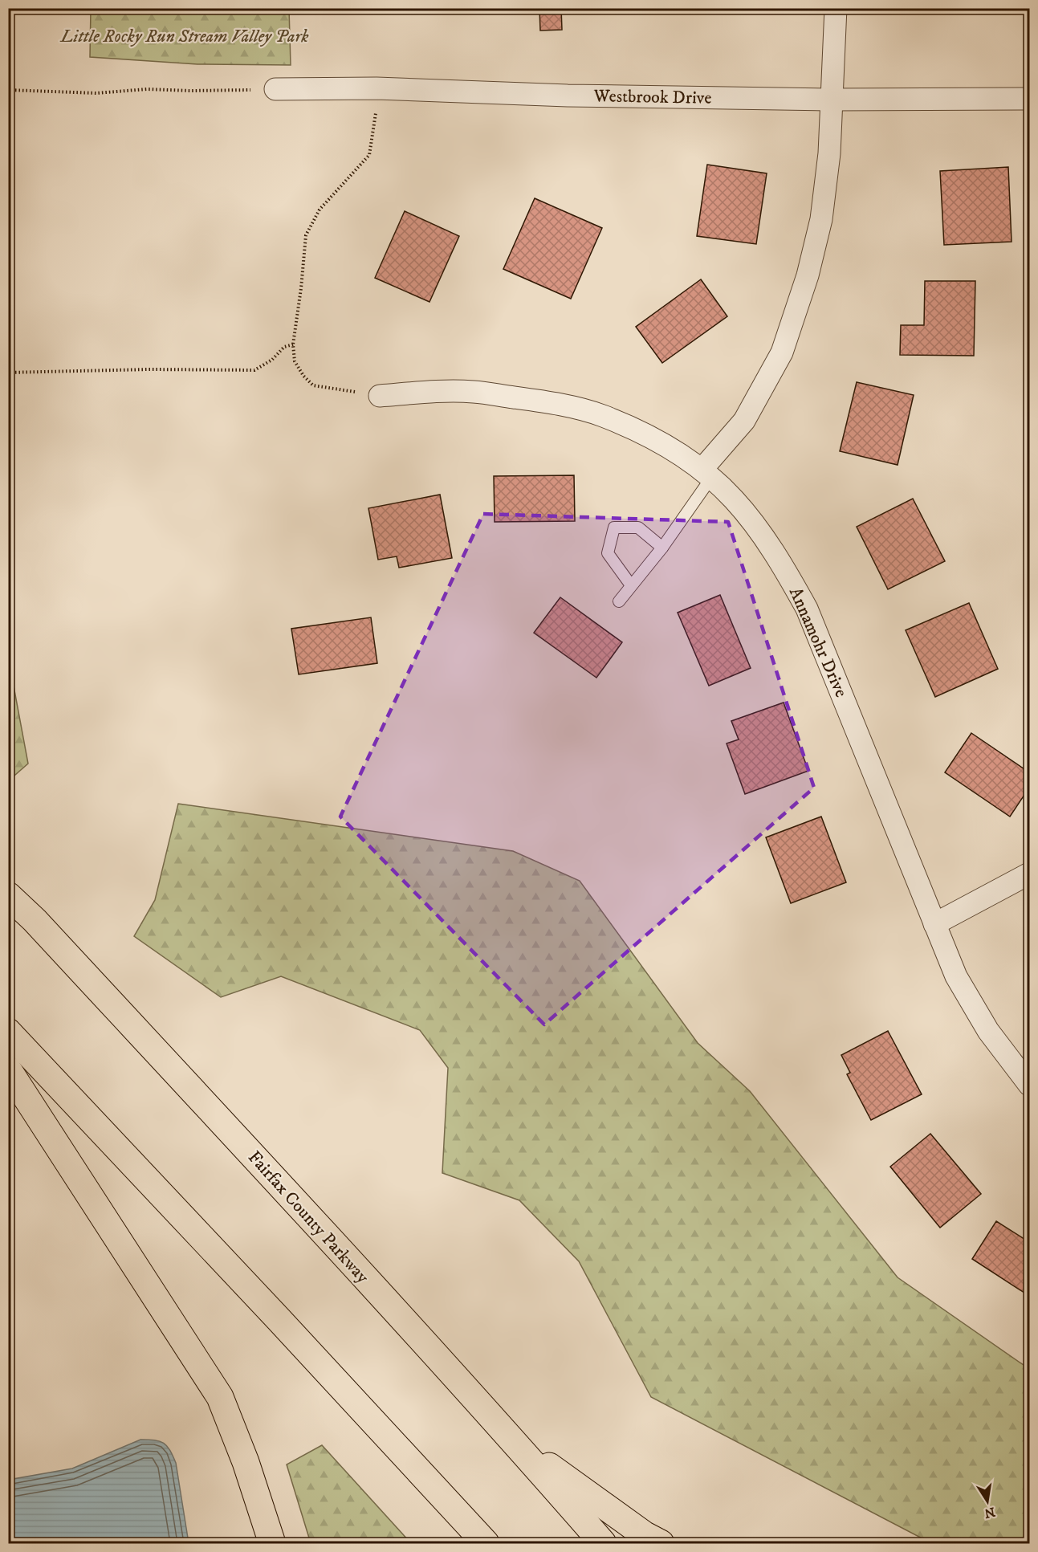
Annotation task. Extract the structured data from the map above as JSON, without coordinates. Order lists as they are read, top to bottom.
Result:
{
  "streets": {
    "highway": ["Fairfax County Parkway"],
    "street": ["Westbrook Drive", "Annamohr Drive"]
  },
  "parks": ["Little Rocky Run Stream Valley Park"],
  "north": "bottom"
}
